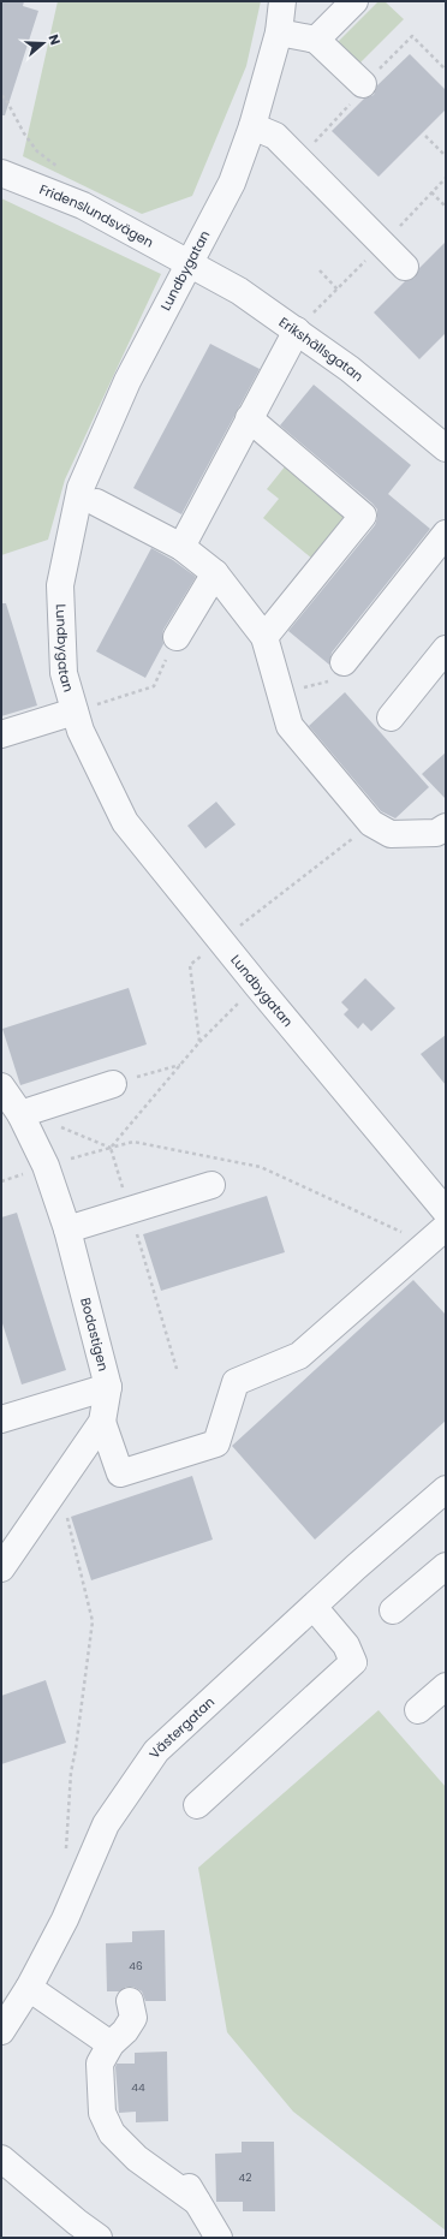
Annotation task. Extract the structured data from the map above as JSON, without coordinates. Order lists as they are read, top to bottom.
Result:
{
  "streets": {
    "street": [
      "Fridenslundsvägen",
      "Lundbygatan",
      "Erikshällsgatan",
      "Bodastigen",
      "Västergatan"
    ]
  },
  "crossings": [
    ["Fridenslundsvägen", "Lundbygatan"],
    ["Fridenslundsvägen", "Erikshällsgatan"],
    ["Lundbygatan", "Erikshällsgatan"]
  ],
  "house_numbers": ["46", "44", "42"],
  "north": "right"
}
